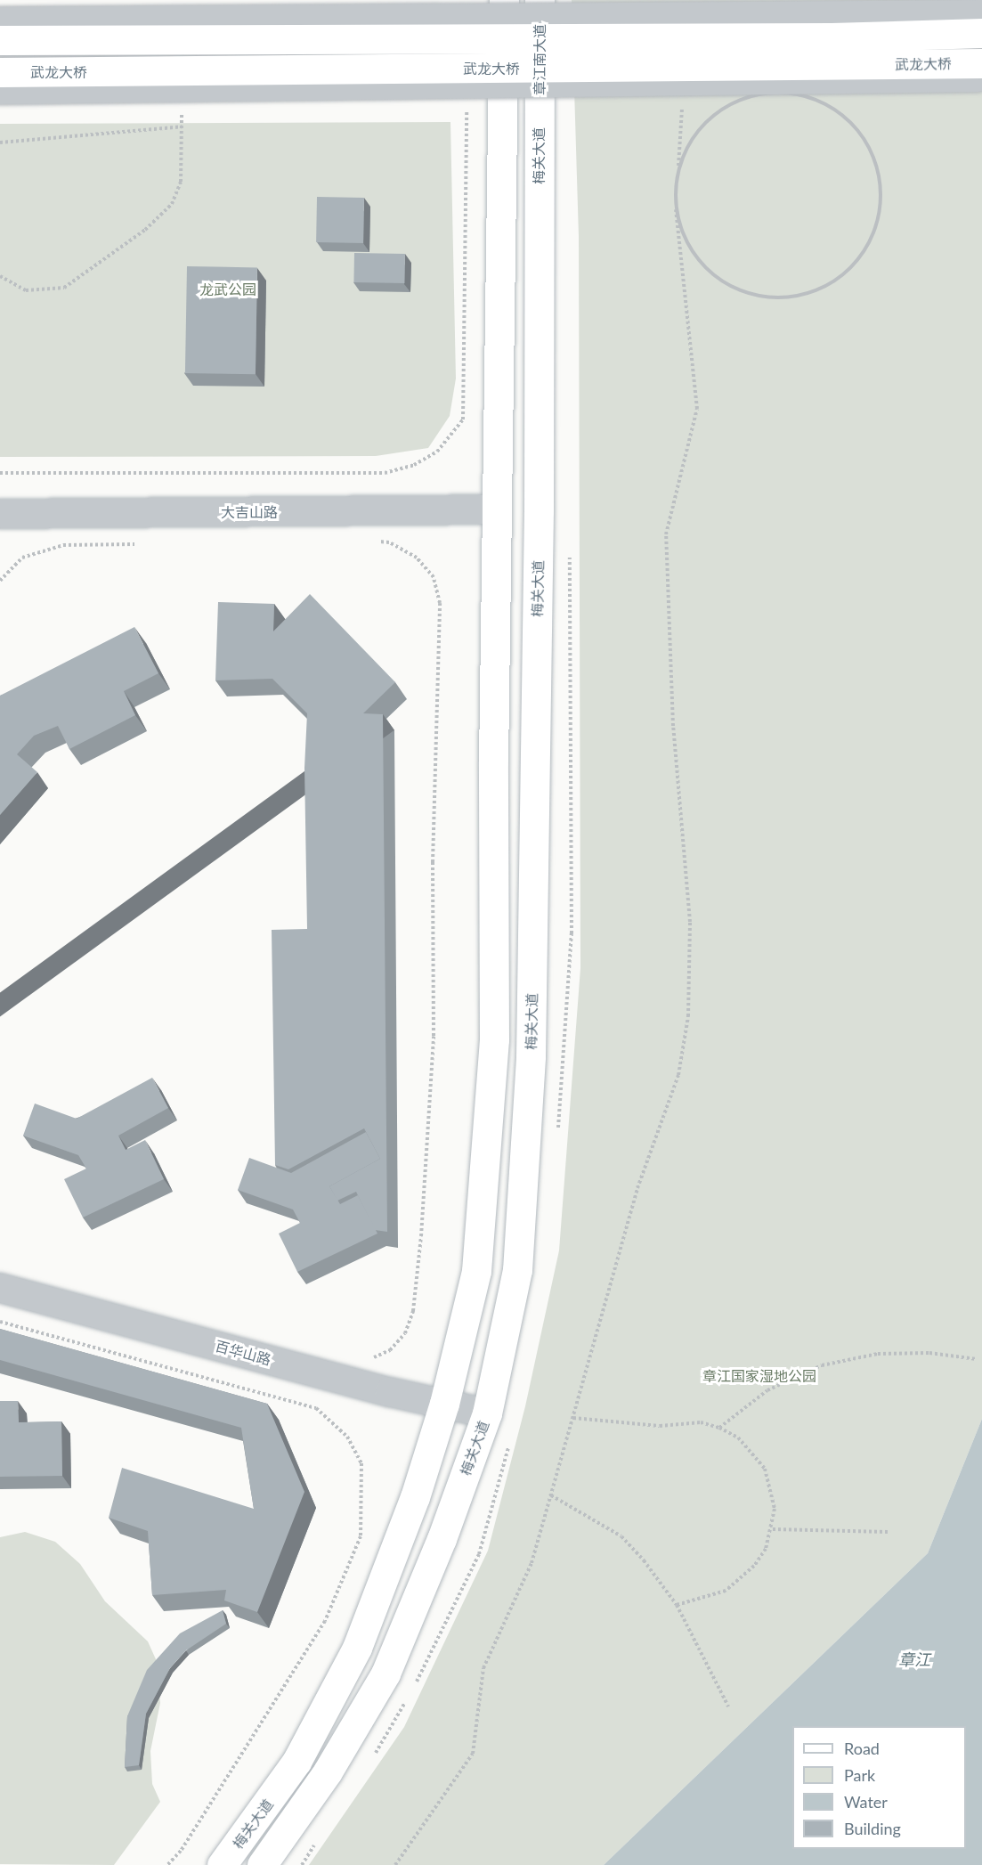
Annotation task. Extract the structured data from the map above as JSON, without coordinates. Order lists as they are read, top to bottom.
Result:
{
  "streets": {
    "main road": ["章江南大道", "武龙大桥", "梅关大道"],
    "street": ["大吉山路", "百华山路"]
  },
  "crossings": [
    ["章江南大道", "梅关大道"],
    ["梅关大道", "大吉山路"],
    ["梅关大道", "百华山路"]
  ],
  "water": ["章江"],
  "parks": ["龙武公园", "章江国家湿地公园"],
  "legend": [
    "Road",
    "Park",
    "Water",
    "Building"
  ]
}
